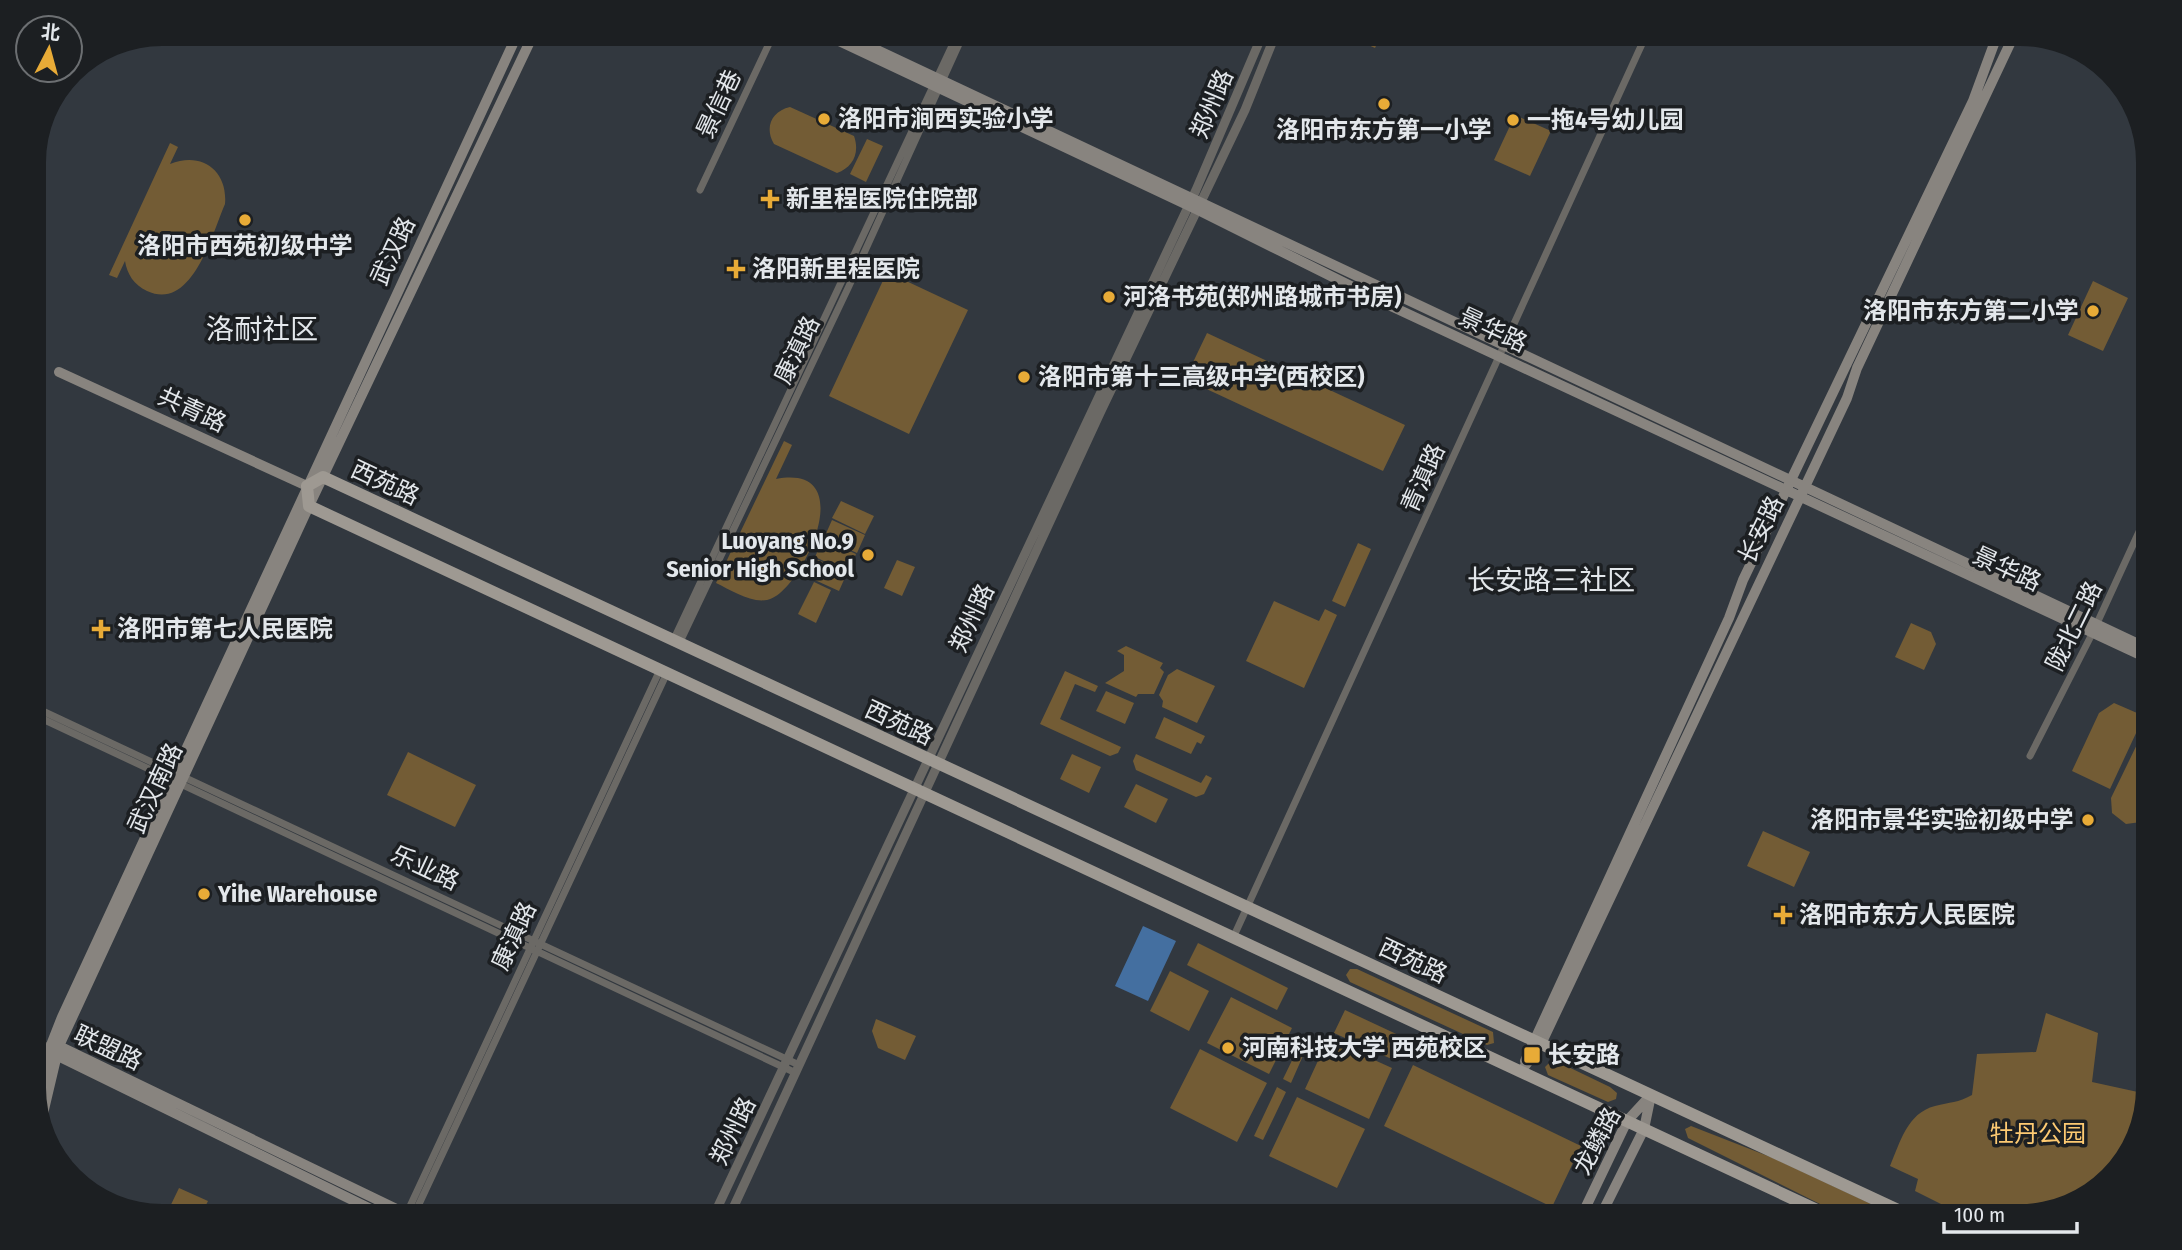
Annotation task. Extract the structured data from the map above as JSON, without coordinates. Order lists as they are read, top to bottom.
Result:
{
  "streets": {
    "main road": [
      "武汉路",
      "景华路",
      "共青路",
      "西苑路",
      "长安路",
      "武汉南路",
      "联盟路",
      "龙鳞路"
    ],
    "street": [
      "景信巷",
      "郑州路",
      "康滇路",
      "青滇路",
      "陇北二路",
      "乐业路"
    ]
  },
  "crossings": [
    ["郑州路", "景华路"],
    ["郑州路", "西苑路"],
    ["郑州路", "乐业路"],
    ["武汉路", "共青路"],
    ["武汉路", "西苑路"],
    ["武汉路", "武汉南路"],
    ["景华路", "康滇路"],
    ["景华路", "青滇路"],
    ["景华路", "长安路"],
    ["景华路", "陇北二路"],
    ["康滇路", "西苑路"],
    ["康滇路", "乐业路"],
    ["共青路", "西苑路"],
    ["共青路", "武汉南路"],
    ["青滇路", "西苑路"],
    ["西苑路", "长安路"],
    ["西苑路", "武汉南路"],
    ["西苑路", "龙鳞路"],
    ["武汉南路", "乐业路"],
    ["武汉南路", "联盟路"]
  ],
  "districts": ["洛耐社区", "长安路三社区"],
  "parks": ["牡丹公园"],
  "places": {
    "other": [
      "洛阳市东方第一小学",
      "洛阳市涧西实验小学",
      "一拖4号幼儿园",
      "洛阳市西苑初级中学",
      "河洛书苑(郑州路城市书房)",
      "洛阳市东方第二小学",
      "洛阳市第十三高级中学(西校区)",
      "Luoyang No.9 Senior High School",
      "洛阳市景华实验初级中学",
      "Yihe Warehouse",
      "河南科技大学 西苑校区"
    ],
    "health": [
      "新里程医院住院部",
      "洛阳新里程医院",
      "洛阳市第七人民医院",
      "洛阳市东方人民医院"
    ],
    "transit": ["长安路"]
  },
  "scale_bar": "100 m",
  "north": "top"
}
